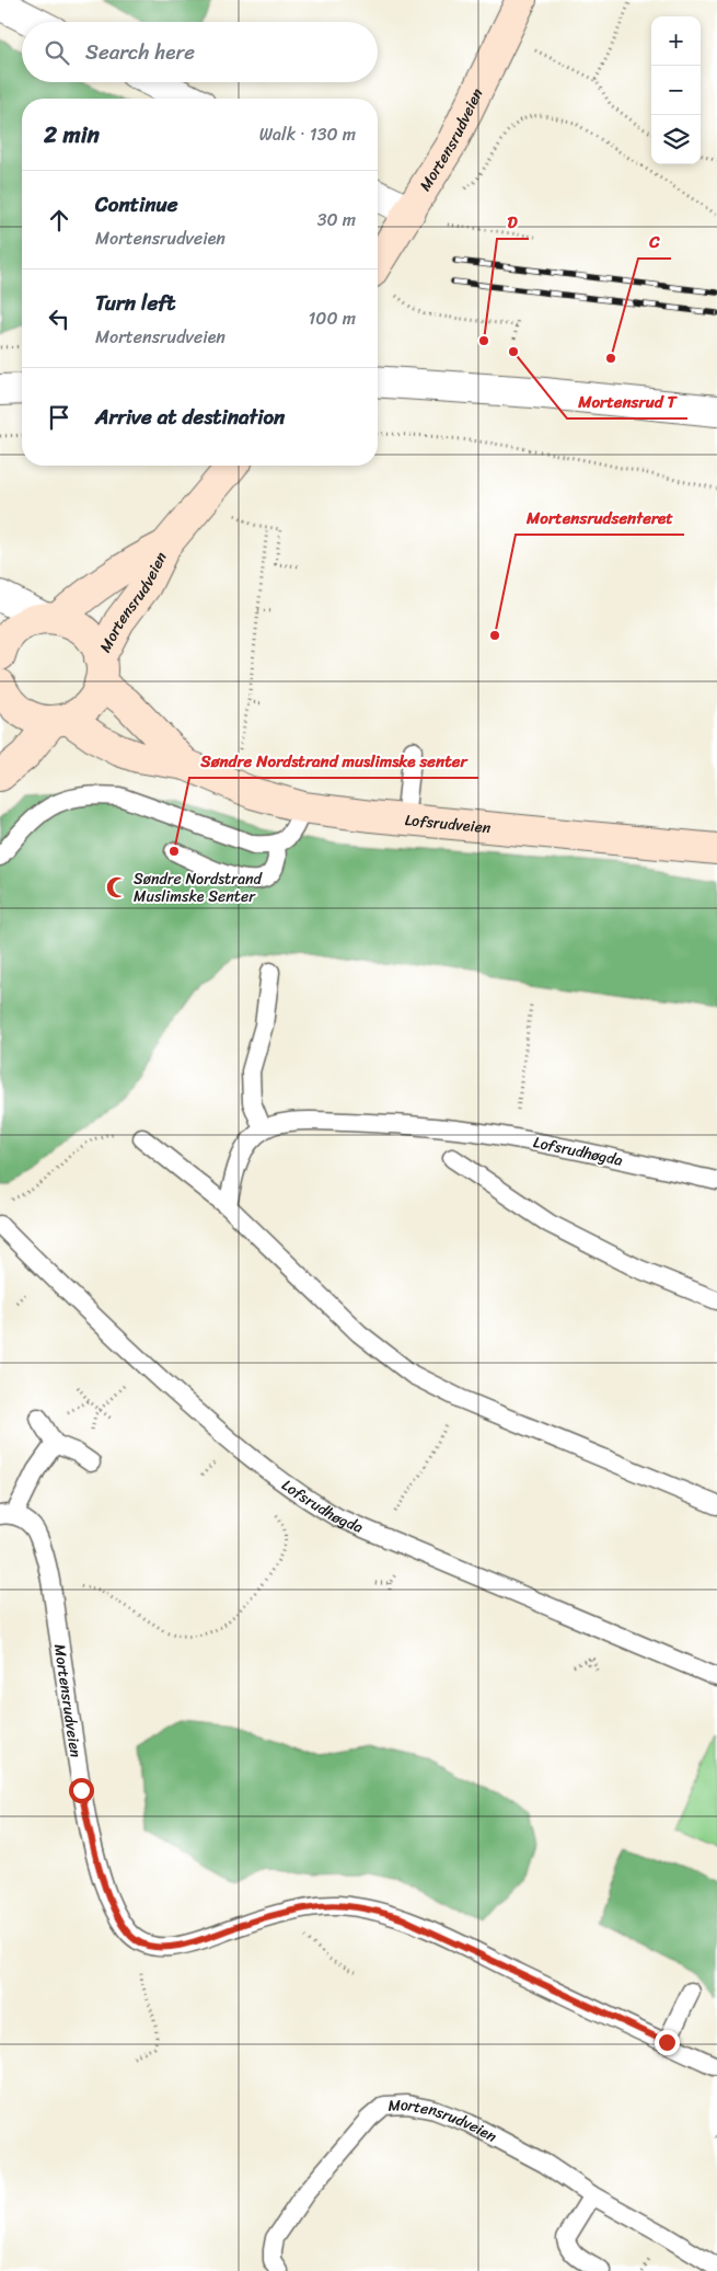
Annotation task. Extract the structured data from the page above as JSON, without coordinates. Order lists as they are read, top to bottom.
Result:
{
  "streets": {
    "street": ["Mortensrudveien", "Lofsrudveien"],
    "lane": ["Lofsrudhøgda"]
  },
  "crossings": [
    ["Mortensrudveien", "Lofsrudveien"]
  ],
  "places": {
    "other": [
      "D",
      "Mortensrud T",
      "C",
      "Mortensrudsenteret",
      "Søndre Nordstrand muslimske senter"
    ],
    "mosque": ["Søndre Nordstrand Muslimske Senter"]
  },
  "page": {
    "map_buttons": ["+", "−"],
    "search": "Search here",
    "heading": ["2 min", "Walk · 130 m"],
    "list": [
      ["Continue", "Mortensrudveien", "30 m"],
      ["Turn left", "Mortensrudveien", "100 m"],
      "Arrive at destination"
    ]
  }
}
